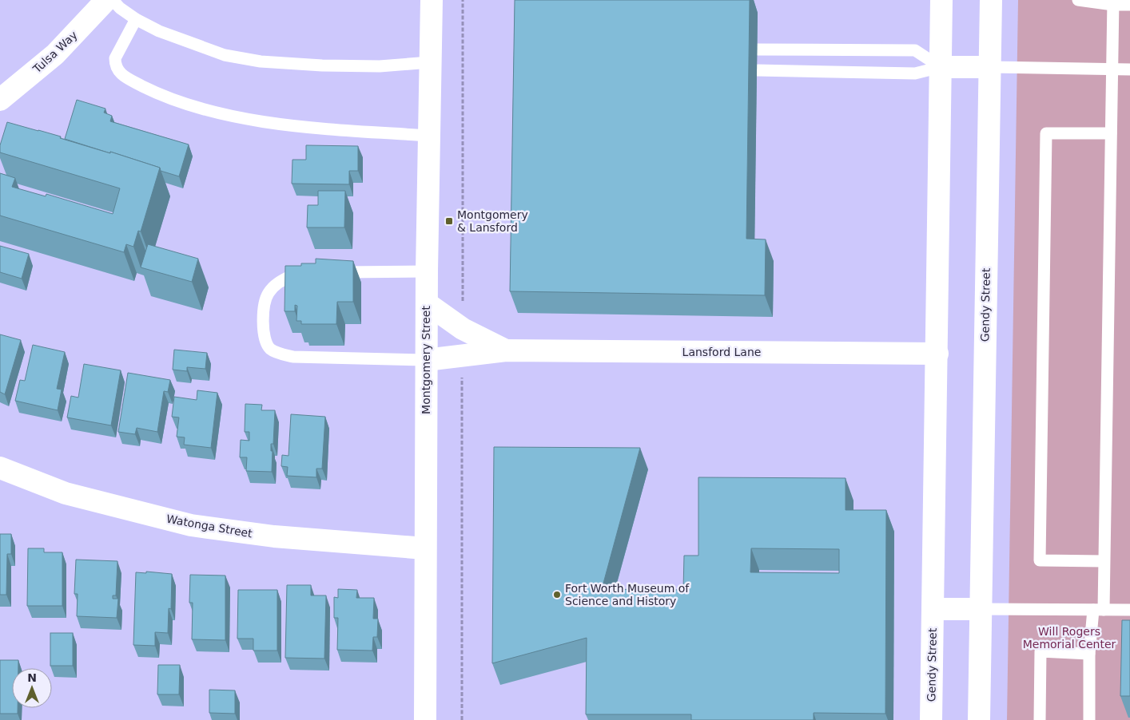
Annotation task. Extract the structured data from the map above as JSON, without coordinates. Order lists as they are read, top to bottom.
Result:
{
  "streets": {
    "street": [
      "Tulsa Way",
      "Gendy Street",
      "Lansford Lane",
      "Montgomery Street",
      "Watonga Street"
    ]
  },
  "crossings": [
    ["Gendy Street", "Lansford Lane"],
    ["Lansford Lane", "Montgomery Street"],
    ["Montgomery Street", "Watonga Street"]
  ],
  "parks": ["Will Rogers Memorial Center"],
  "places": {
    "transit": ["Montgomery & Lansford"],
    "other": ["Fort Worth Museum of Science and History"]
  },
  "north": "top"
}
